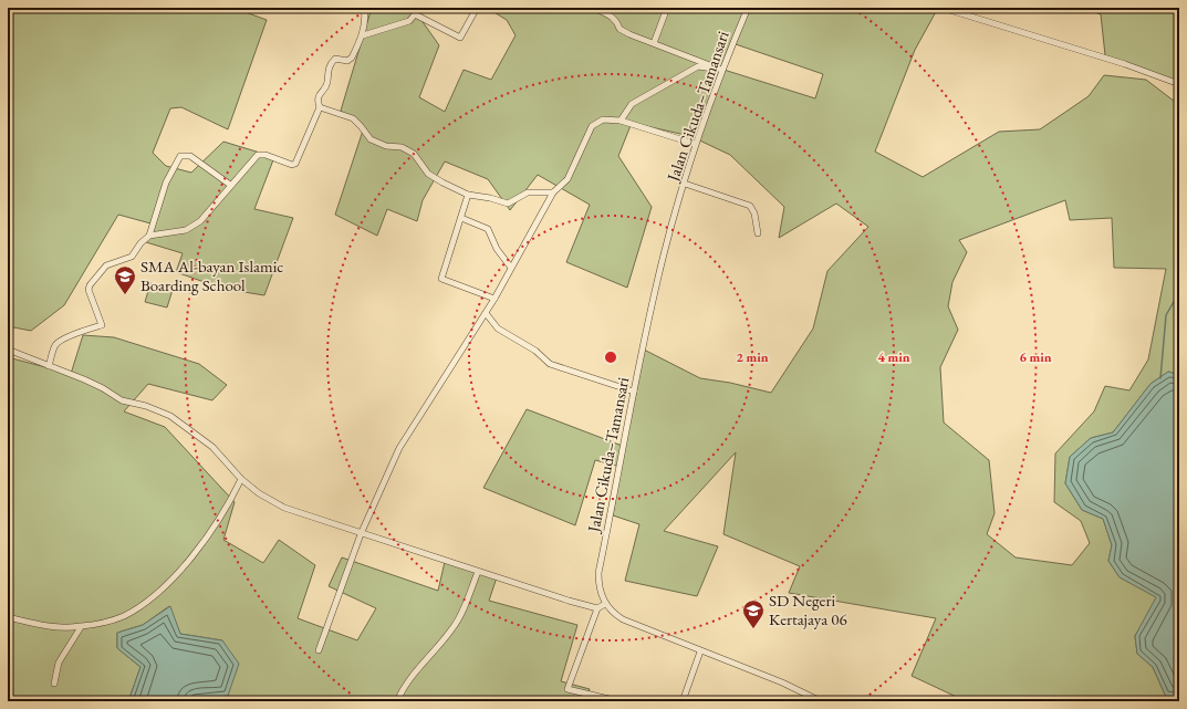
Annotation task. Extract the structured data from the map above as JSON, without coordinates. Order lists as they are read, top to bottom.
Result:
{
  "streets": {
    "street": ["Jalan Cikuda–Tamansari"]
  },
  "places": {
    "school or university": ["SMA Al-bayan Islamic Boarding School", "SD Negeri Kertajaya 06"]
  },
  "rings": ["2 min", "4 min", "6 min"]
}
